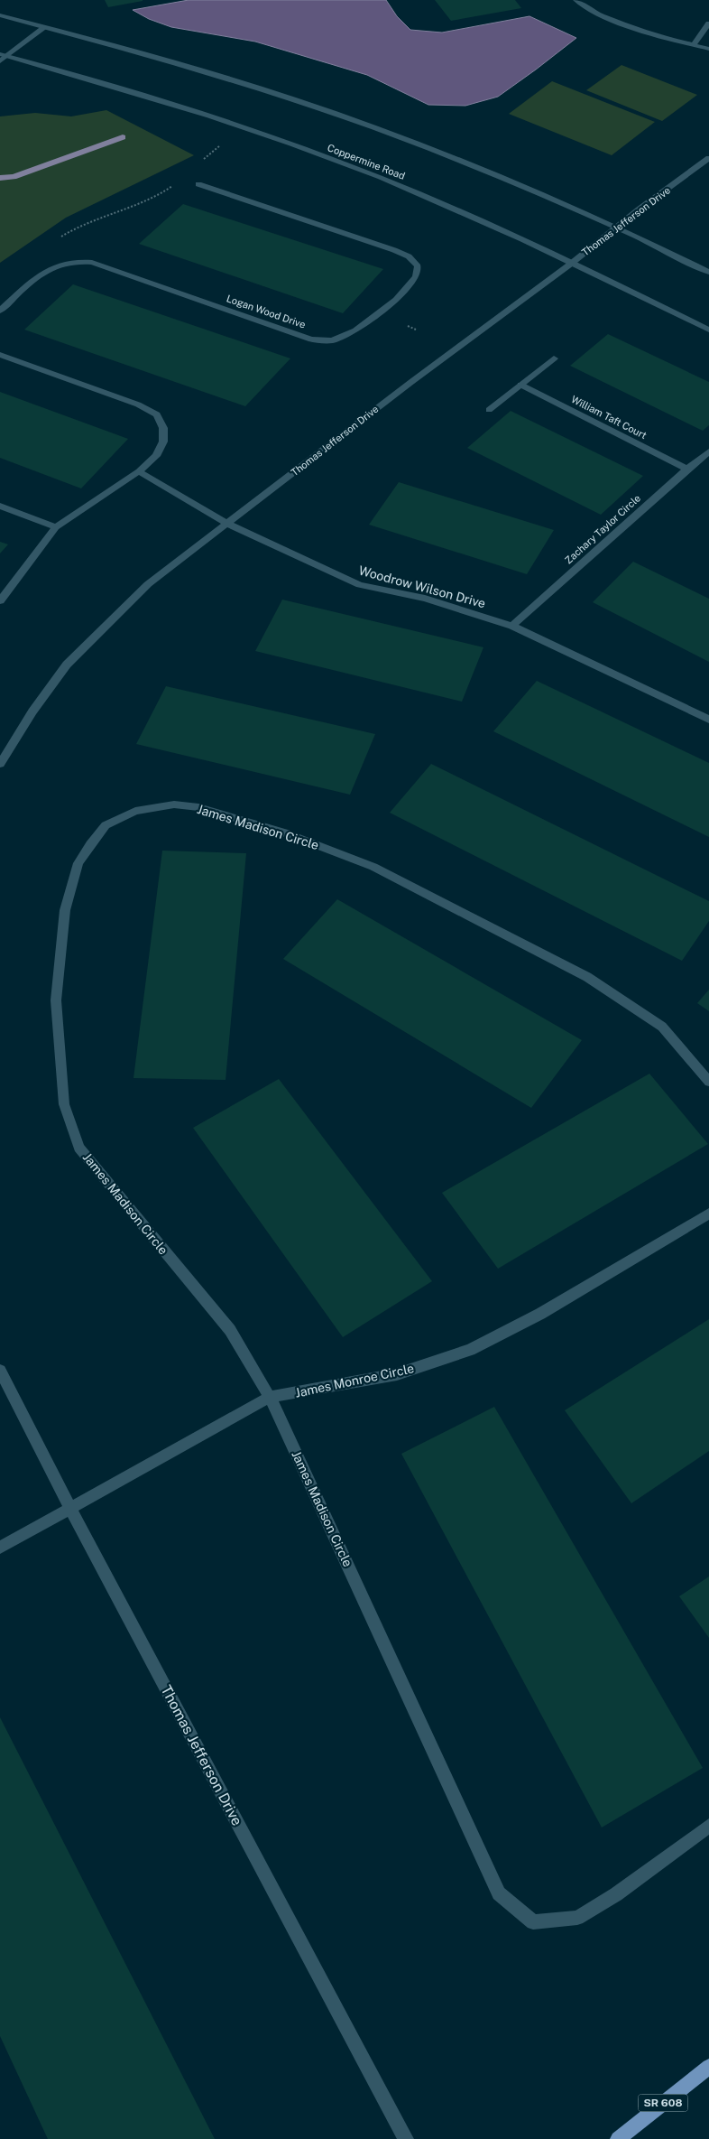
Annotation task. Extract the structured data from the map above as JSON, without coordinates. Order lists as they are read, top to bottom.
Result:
{
  "streets": {
    "main road": ["SR 608"],
    "street": [
      "Coppermine Road",
      "Thomas Jefferson Drive",
      "Logan Wood Drive",
      "William Taft Court",
      "Zachary Taylor Circle",
      "Woodrow Wilson Drive",
      "James Madison Circle",
      "James Monroe Circle"
    ]
  },
  "crossings": [
    ["Coppermine Road", "Thomas Jefferson Drive"],
    ["Thomas Jefferson Drive", "Woodrow Wilson Drive"],
    ["Thomas Jefferson Drive", "James Monroe Circle"],
    ["William Taft Court", "Zachary Taylor Circle"],
    ["Zachary Taylor Circle", "Woodrow Wilson Drive"],
    ["James Madison Circle", "James Monroe Circle"]
  ]
}
